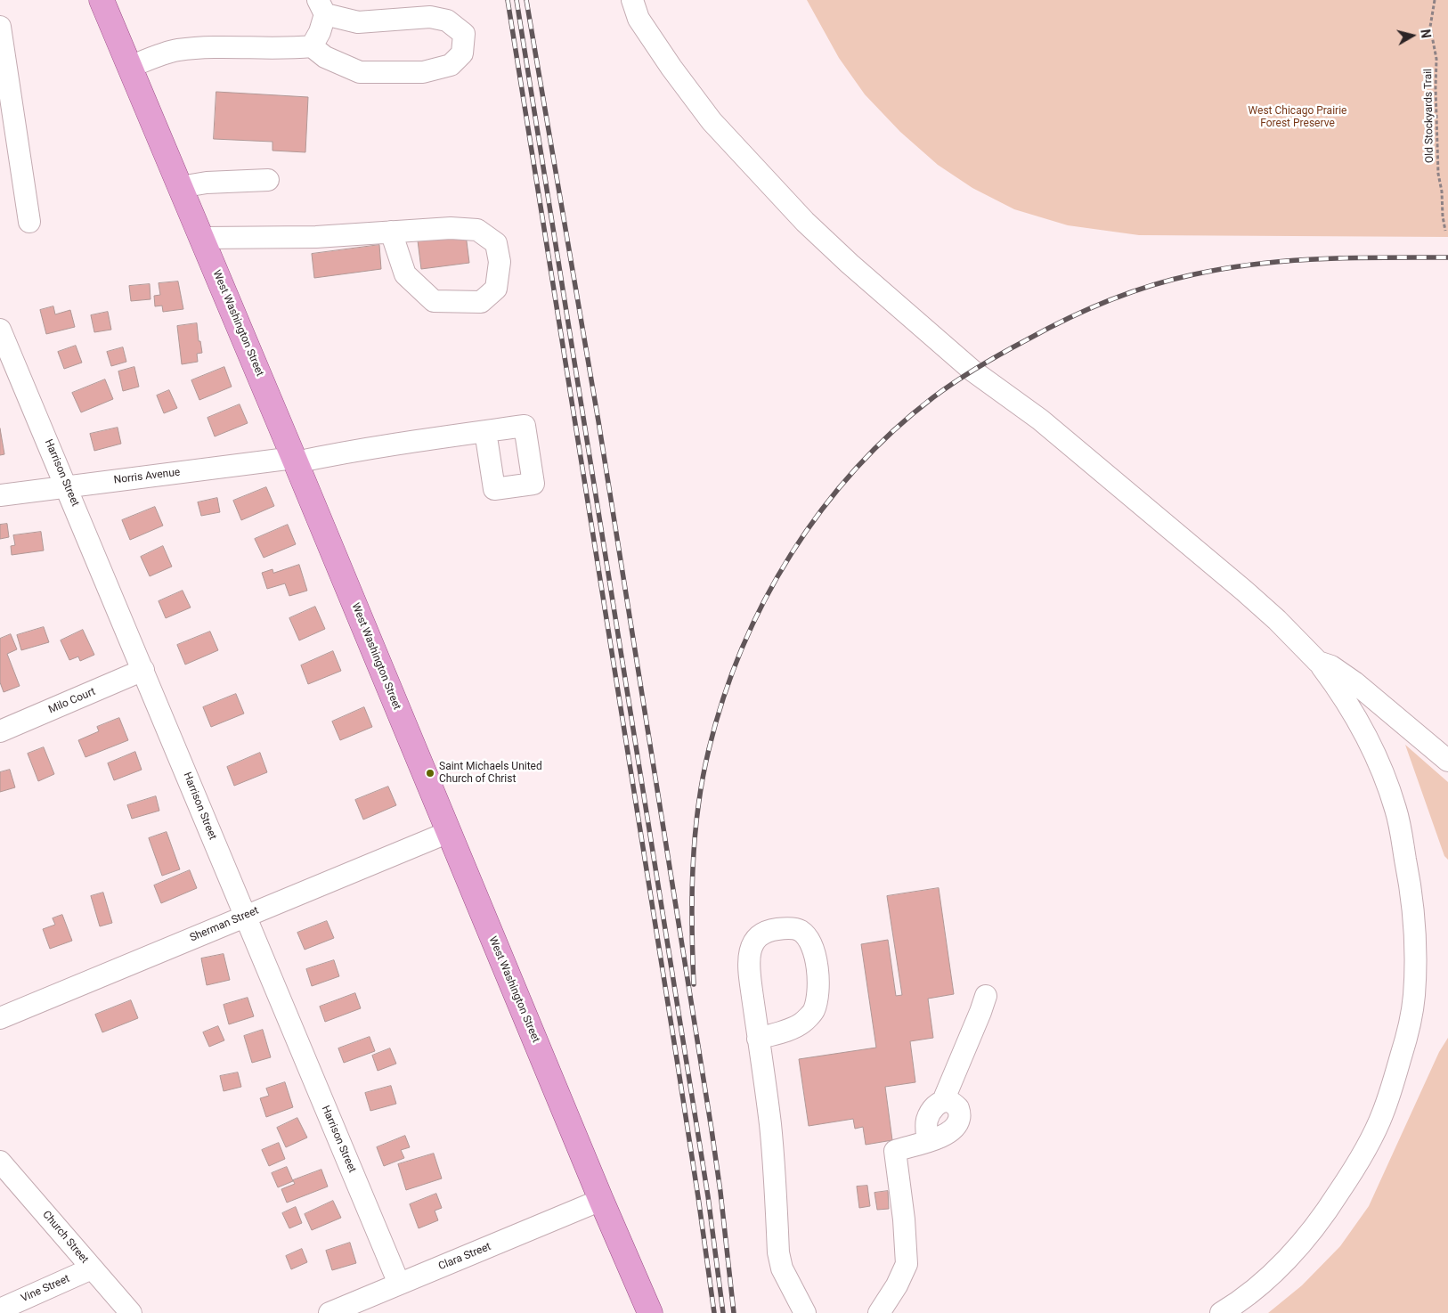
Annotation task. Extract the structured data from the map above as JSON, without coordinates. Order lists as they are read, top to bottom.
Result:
{
  "streets": {
    "main road": ["West Washington Street"],
    "street": [
      "Harrison Street",
      "Norris Avenue",
      "Milo Court",
      "Sherman Street",
      "Church Street",
      "Clara Street",
      "Vine Street"
    ],
    "path": ["Old Stockyards Trail"]
  },
  "crossings": [
    ["West Washington Street", "Norris Avenue"],
    ["West Washington Street", "Sherman Street"],
    ["West Washington Street", "Clara Street"],
    ["Harrison Street", "Norris Avenue"],
    ["Harrison Street", "Milo Court"],
    ["Harrison Street", "Sherman Street"],
    ["Harrison Street", "Clara Street"],
    ["Church Street", "Vine Street"]
  ],
  "parks": ["West Chicago Prairie Forest Preserve"],
  "places": ["Saint Michaels United Church of Christ"],
  "north": "right"
}
